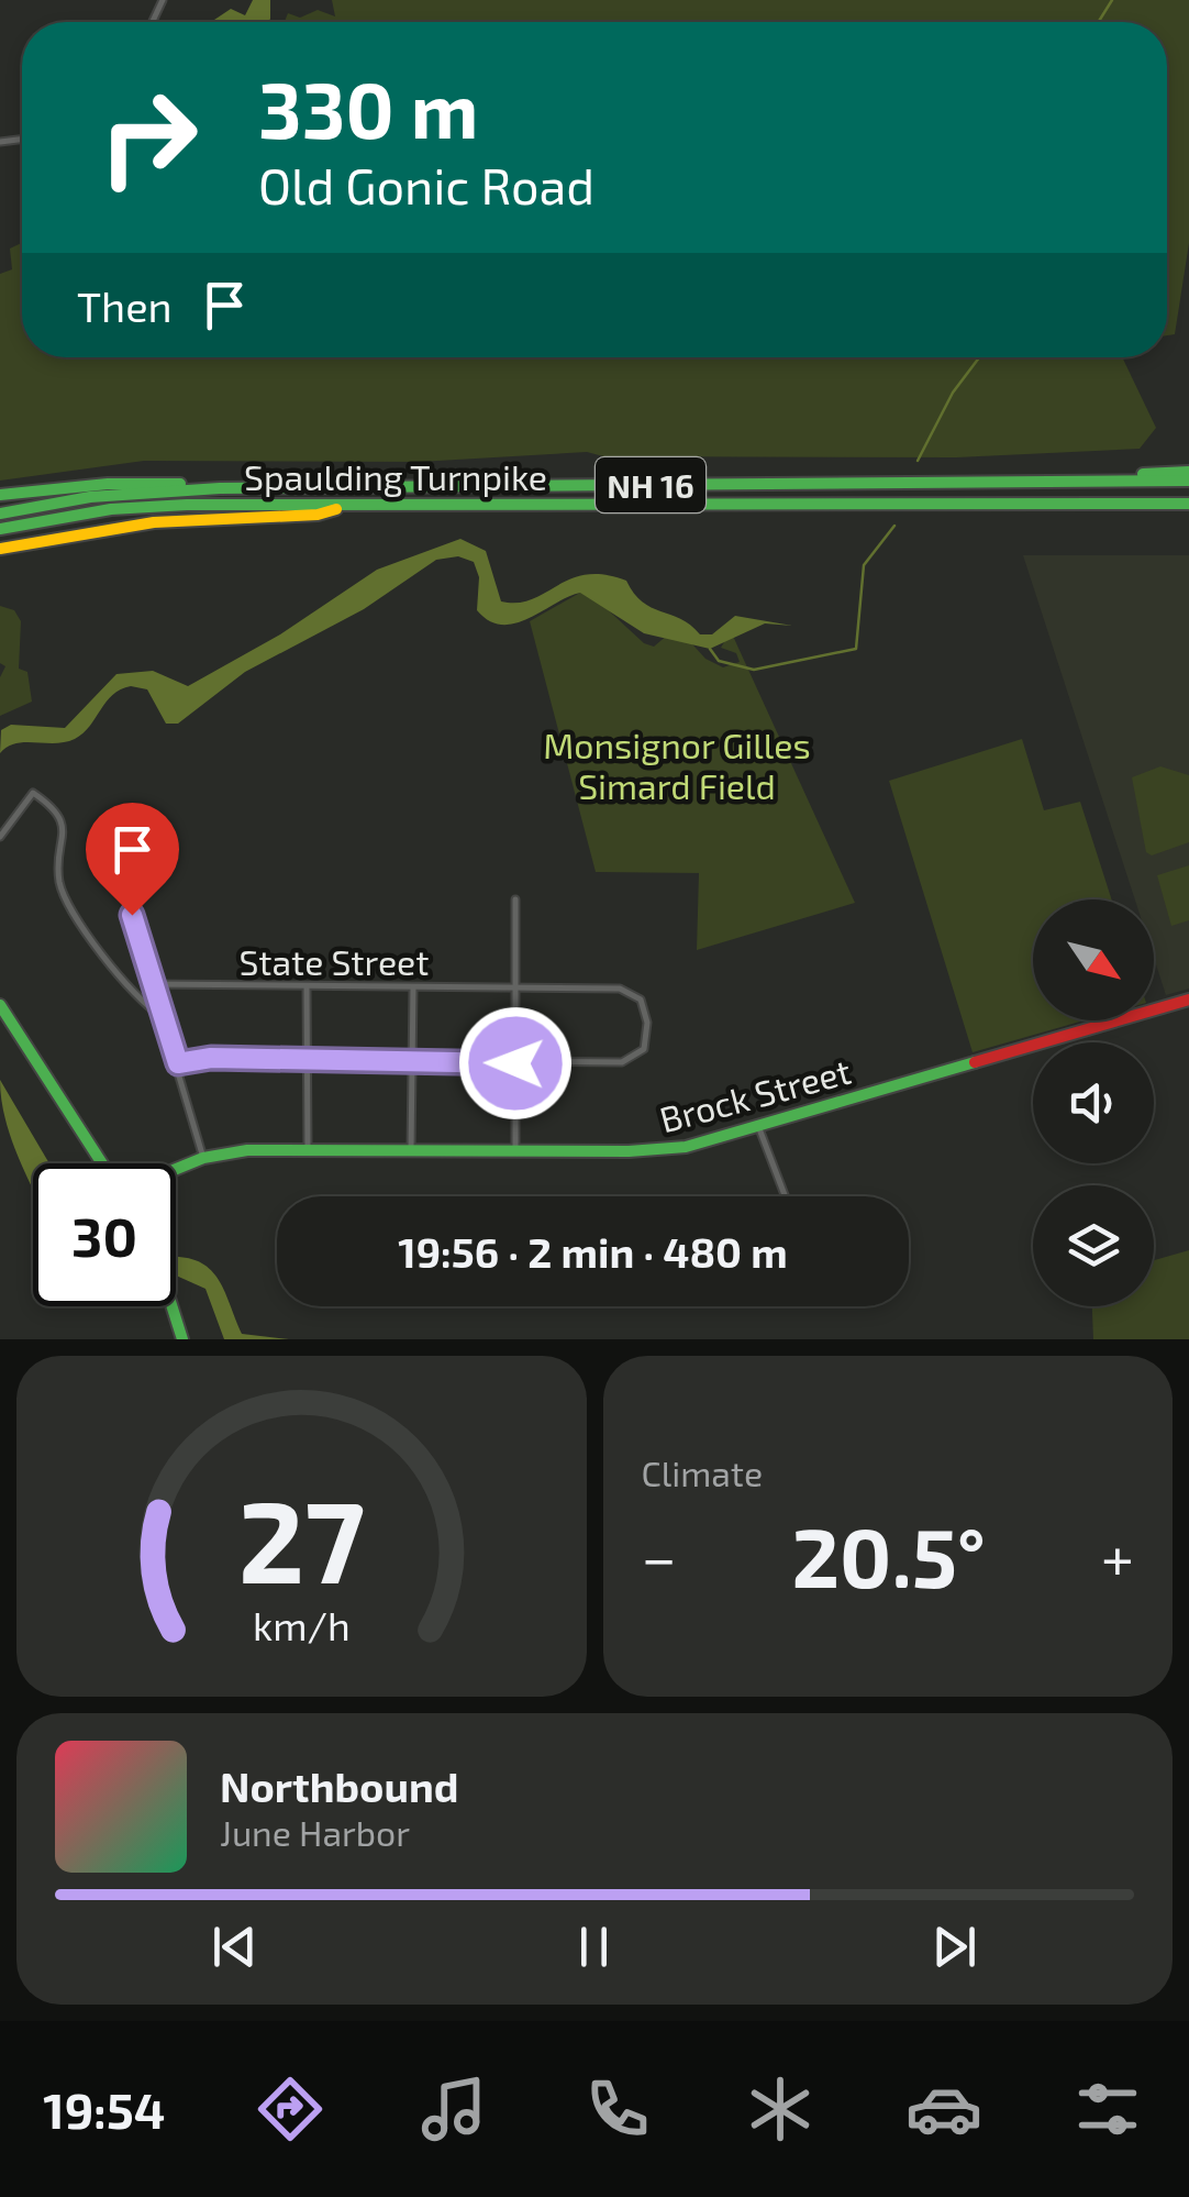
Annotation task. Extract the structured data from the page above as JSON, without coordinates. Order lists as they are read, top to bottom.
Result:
{
  "streets": {
    "main road": ["Spaulding Turnpike", "NH 16", "Brock Street"],
    "street": ["State Street"]
  },
  "parks": ["Monsignor Gilles Simard Field"],
  "north": "bottom right",
  "page": {
    "turn": ["330 m", "Old Gonic Road"],
    "then": "Then",
    "limit": "30",
    "trip": "19:56 · 2 min · 480 m",
    "tile": "Climate",
    "heat": ["−", "20.5°", "+"],
    "song": ["Northbound", "June Harbor"],
    "tabs": "19:54",
    "gauge": ["27", "km/h"]
  }
}
